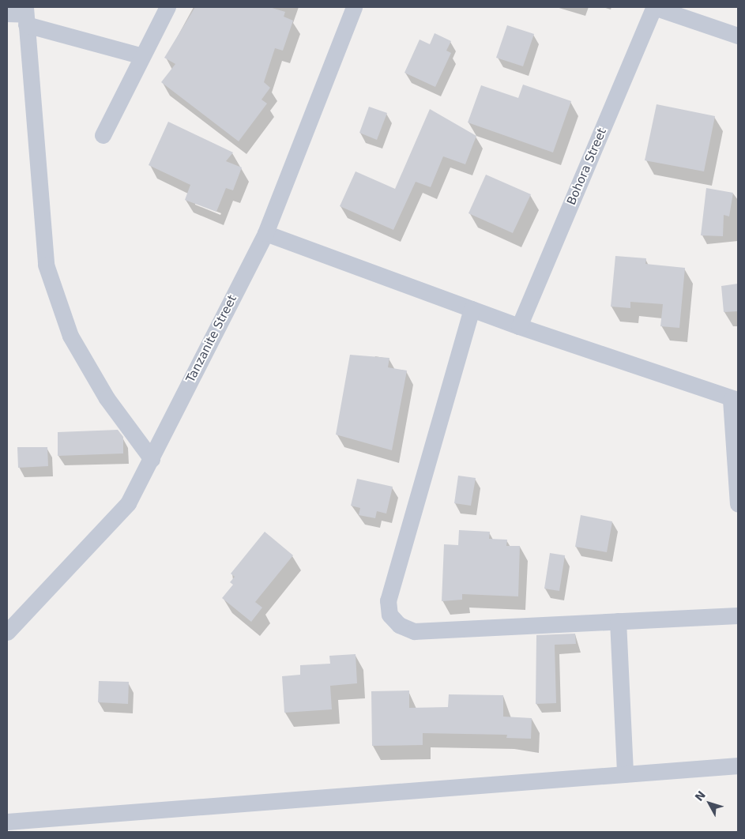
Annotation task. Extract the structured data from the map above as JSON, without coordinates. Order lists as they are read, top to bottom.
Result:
{
  "streets": {
    "street": ["Bohora Street", "Tanzanite Street"]
  },
  "north": "top left"
}
